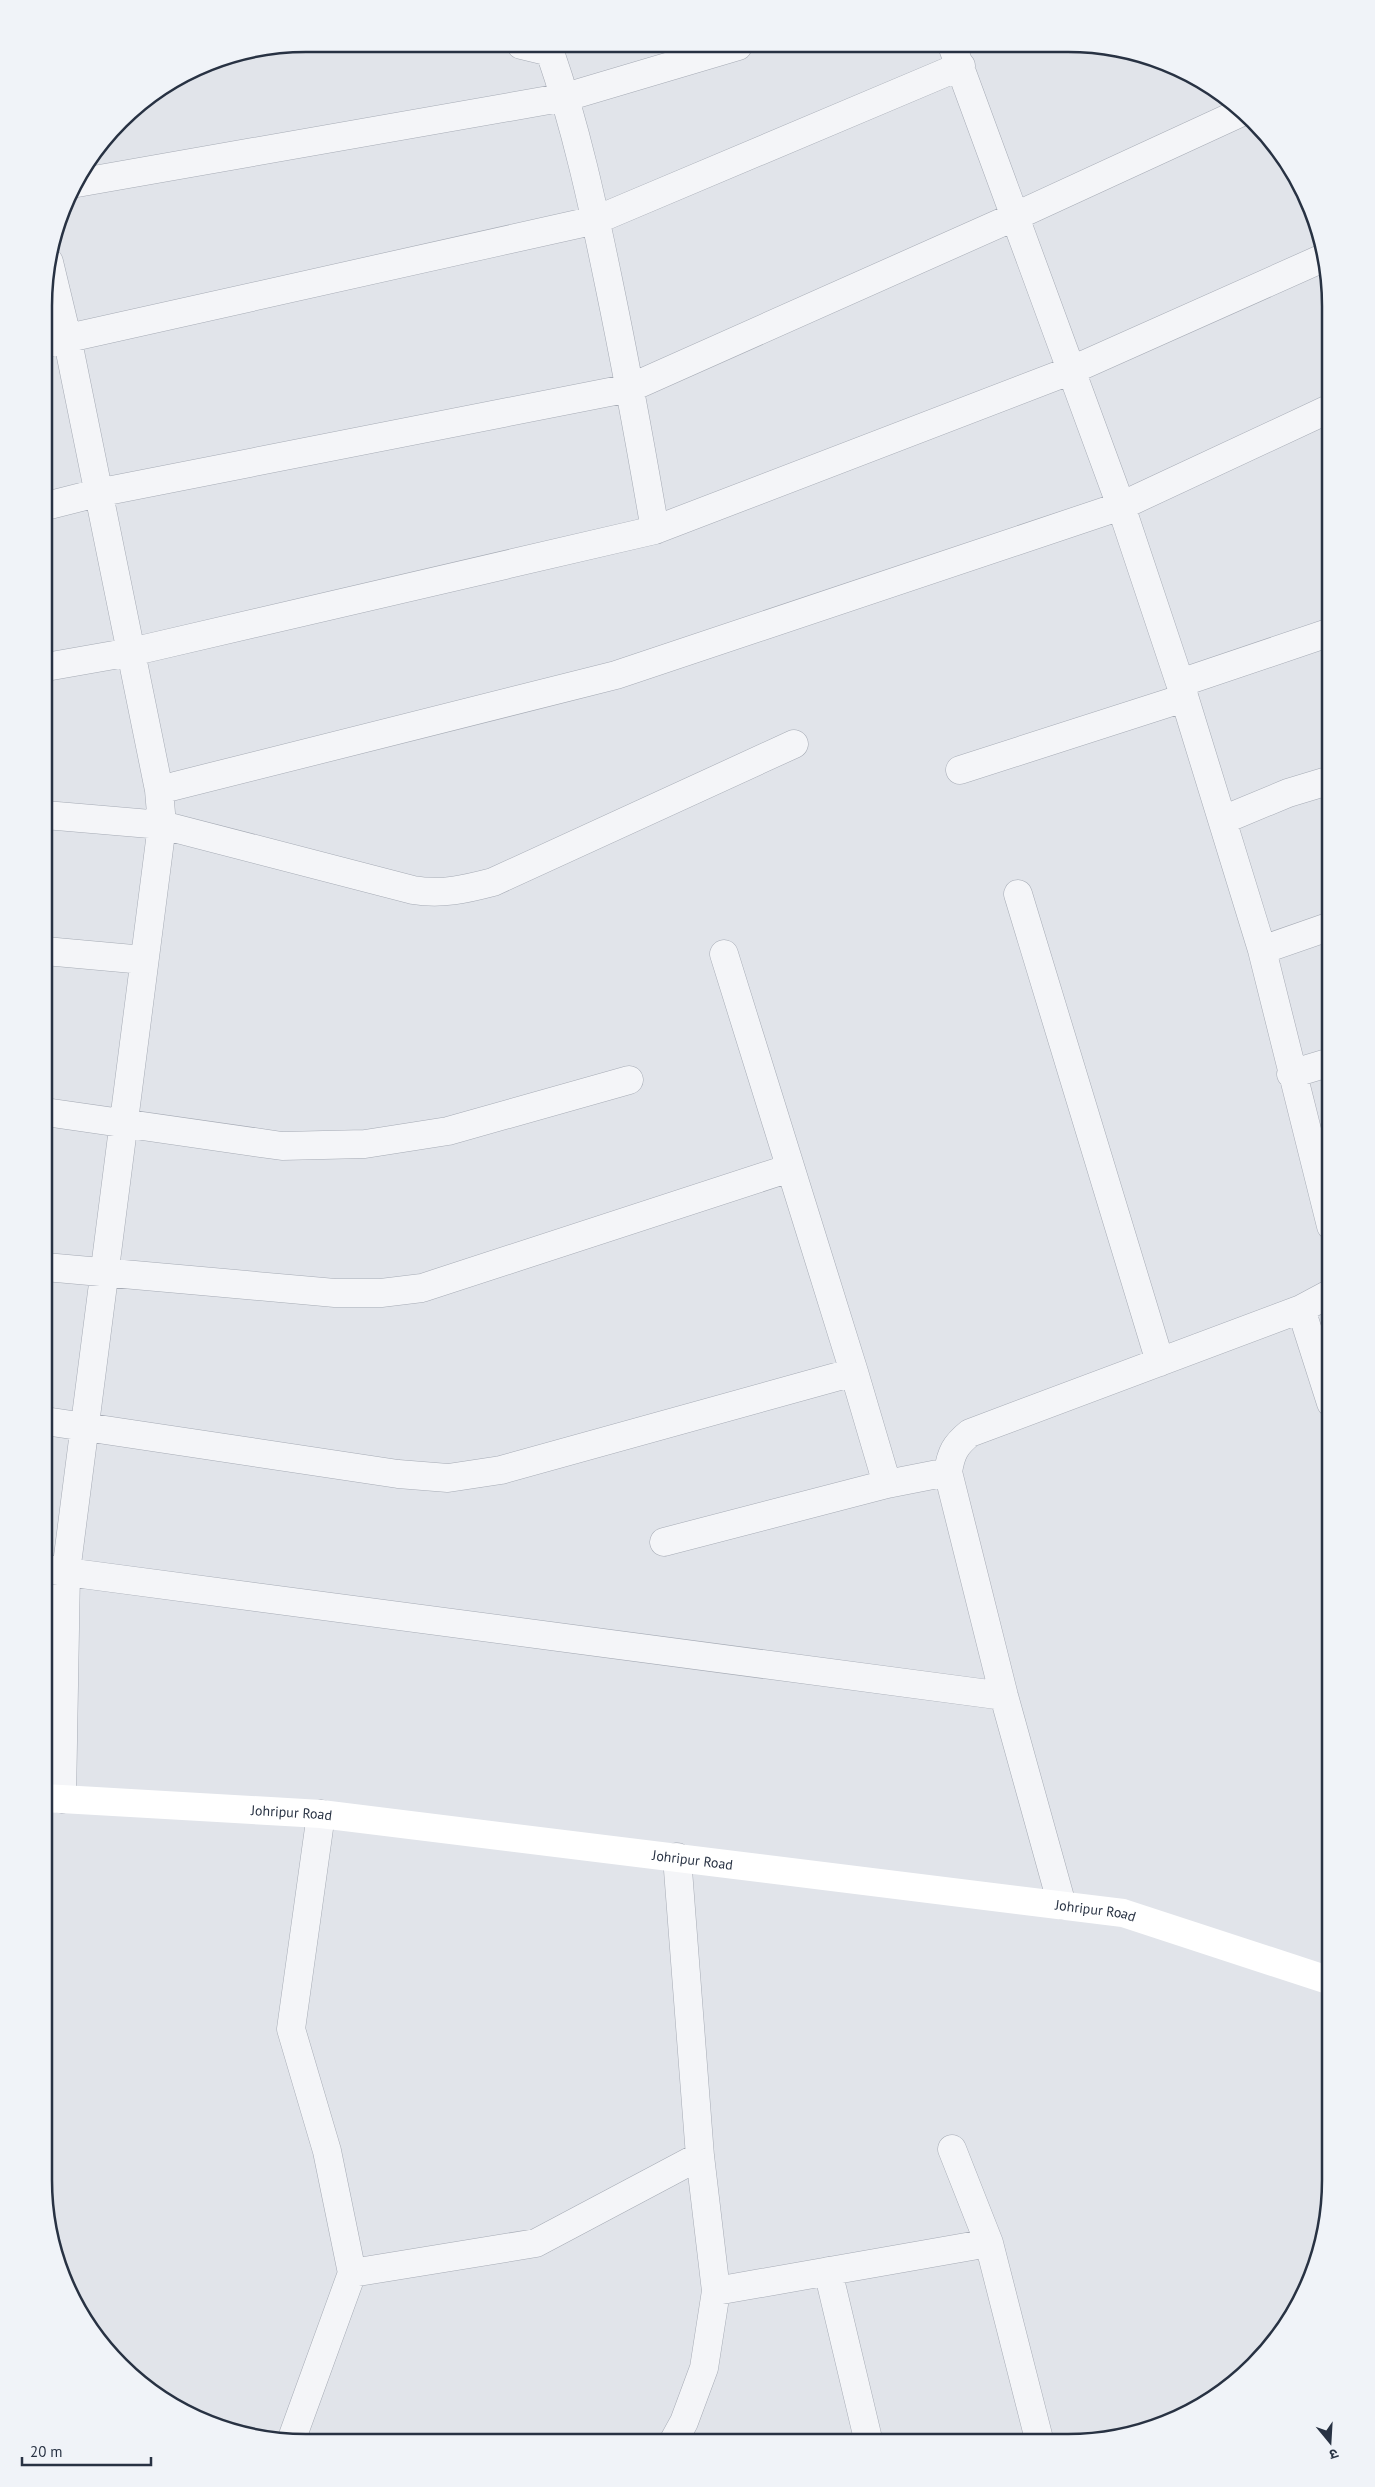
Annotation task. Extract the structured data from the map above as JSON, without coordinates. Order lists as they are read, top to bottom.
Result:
{
  "streets": {
    "street": ["Johripur Road"]
  },
  "scale_bar": "20 m",
  "north": "bottom"
}
